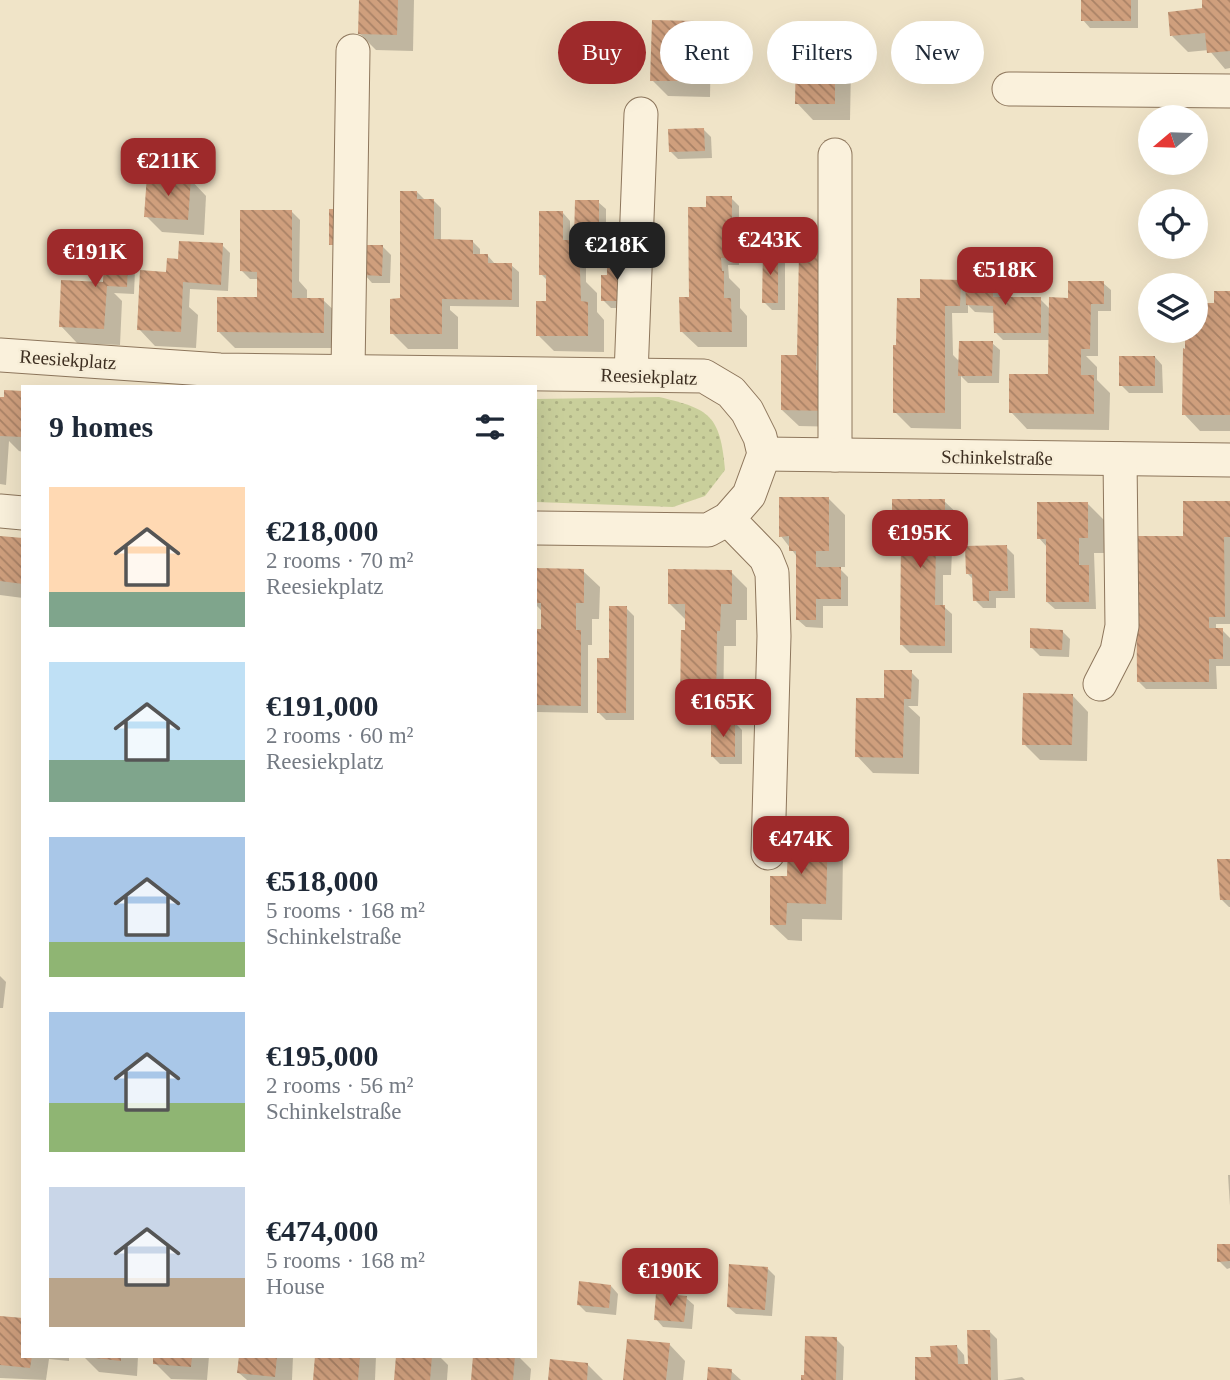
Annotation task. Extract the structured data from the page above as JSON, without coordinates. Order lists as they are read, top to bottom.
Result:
{
  "streets": {
    "street": ["Reesiekplatz", "Schinkelstraße"]
  },
  "crossings": [
    ["Reesiekplatz", "Schinkelstraße"]
  ],
  "north": "left",
  "page": {
    "chip": [
      "Buy",
      "Rent",
      "Filters",
      "New"
    ],
    "price": [
      "€211K",
      "€243K",
      "€218K",
      "€191K",
      "€518K",
      "€195K",
      "€165K",
      "€474K",
      "€190K"
    ],
    "heading": "9 homes",
    "list": [
      {
        "name": "€218,000",
        "note": "2 rooms · 70 m² · Reesiekplatz"
      },
      {
        "name": "€191,000",
        "note": "2 rooms · 60 m² · Reesiekplatz"
      },
      {
        "name": "€518,000",
        "note": "5 rooms · 168 m² · Schinkelstraße"
      },
      {
        "name": "€195,000",
        "note": "2 rooms · 56 m² · Schinkelstraße"
      },
      {
        "name": "€474,000",
        "note": "5 rooms · 168 m² · House"
      }
    ]
  }
}
